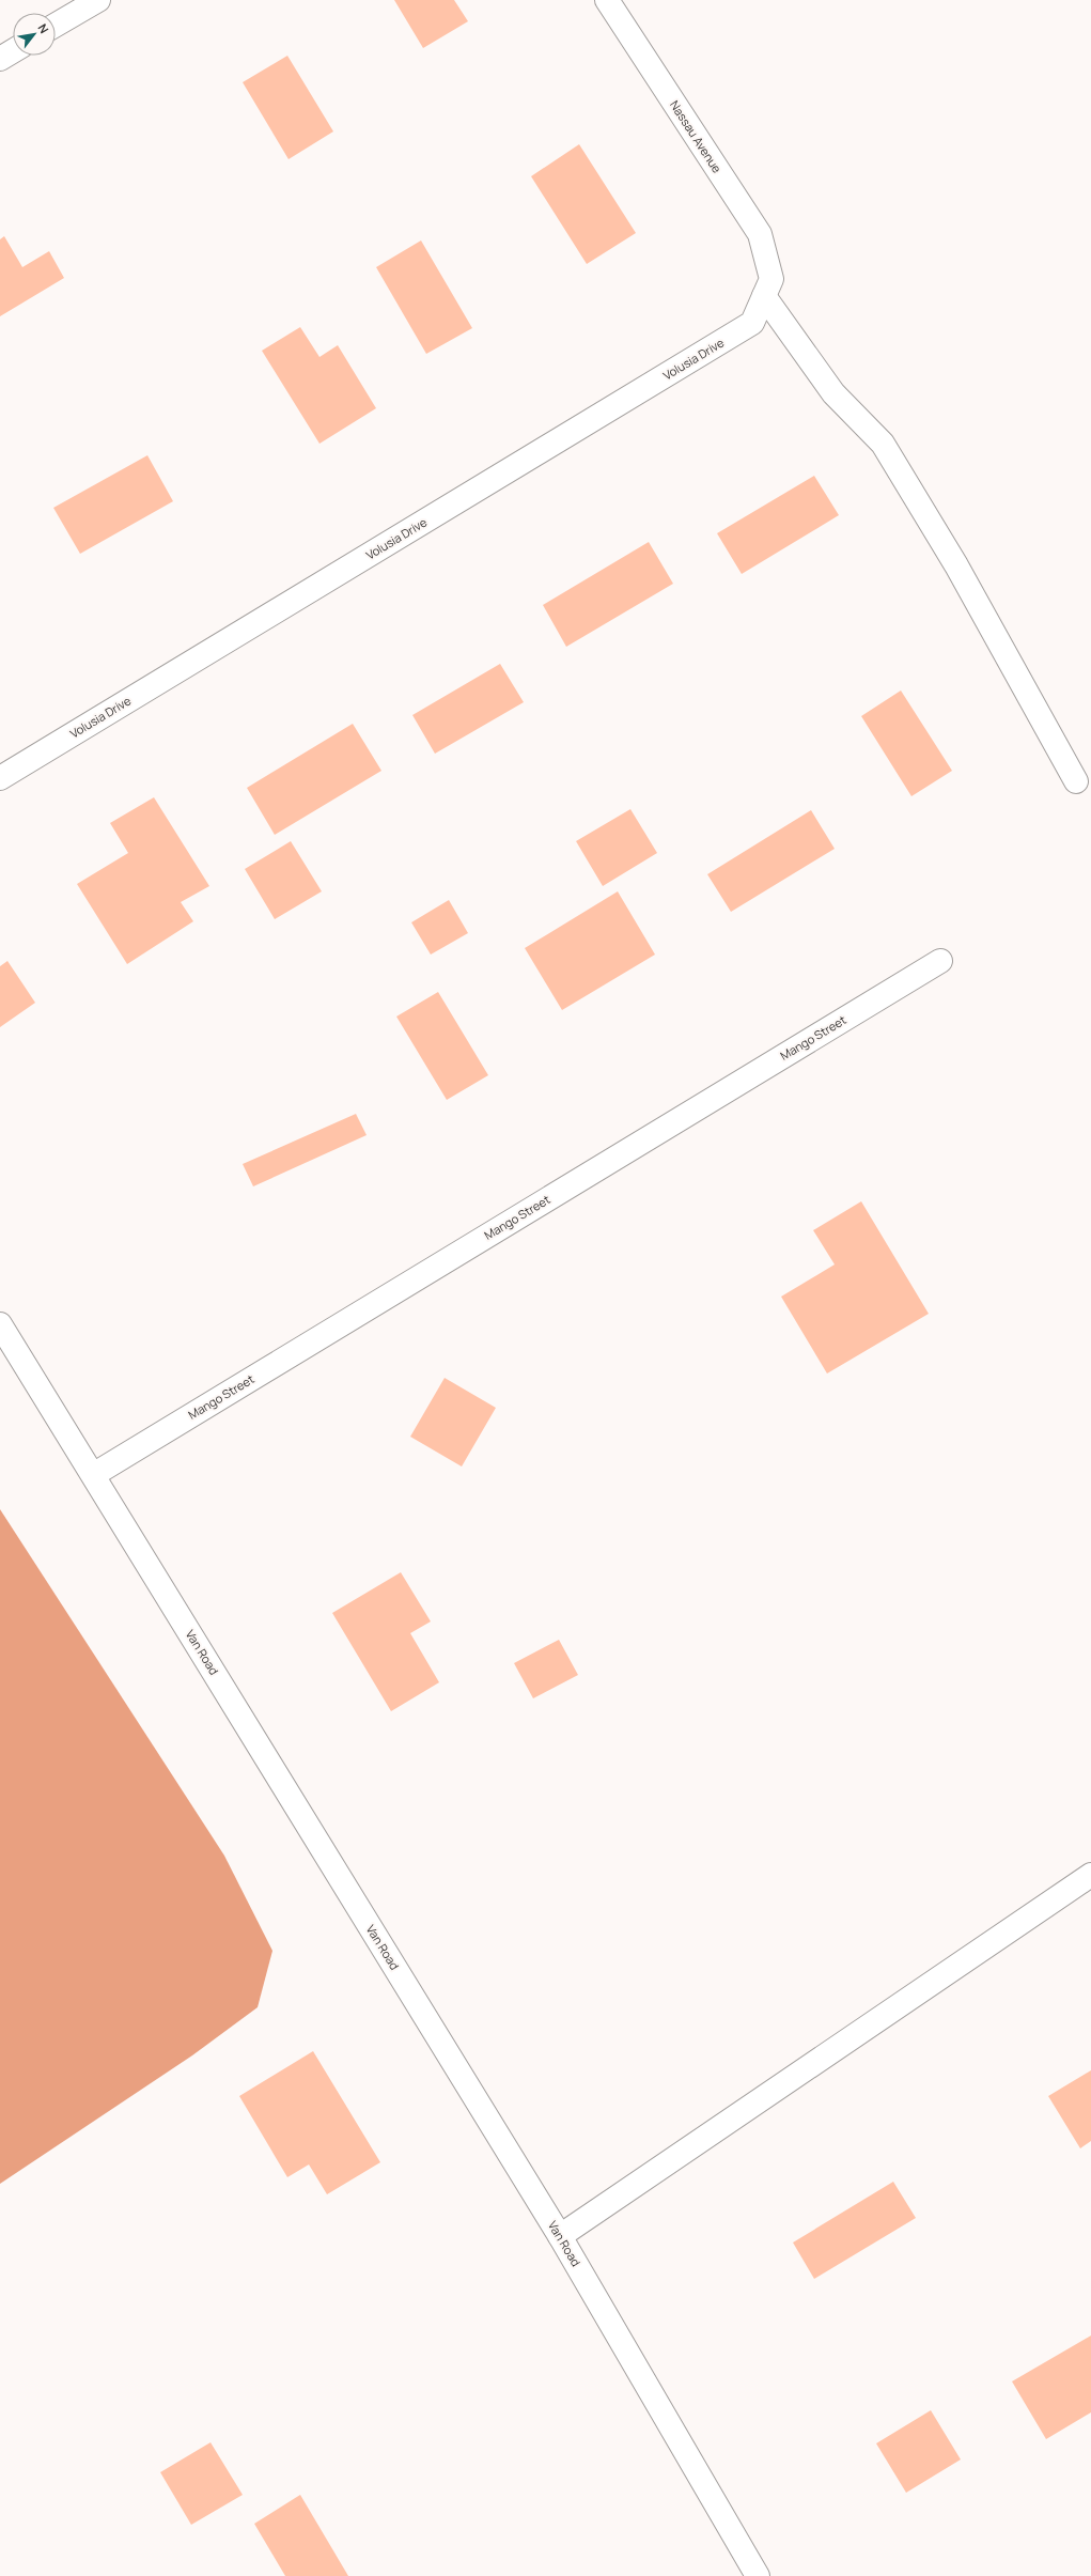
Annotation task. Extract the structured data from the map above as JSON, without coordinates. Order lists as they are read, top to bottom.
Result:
{
  "streets": {
    "street": [
      "Nassau Avenue",
      "Volusia Drive",
      "Mango Street",
      "Van Road"
    ]
  },
  "crossings": [
    ["Nassau Avenue", "Volusia Drive"],
    ["Mango Street", "Van Road"]
  ],
  "north": "top right"
}
